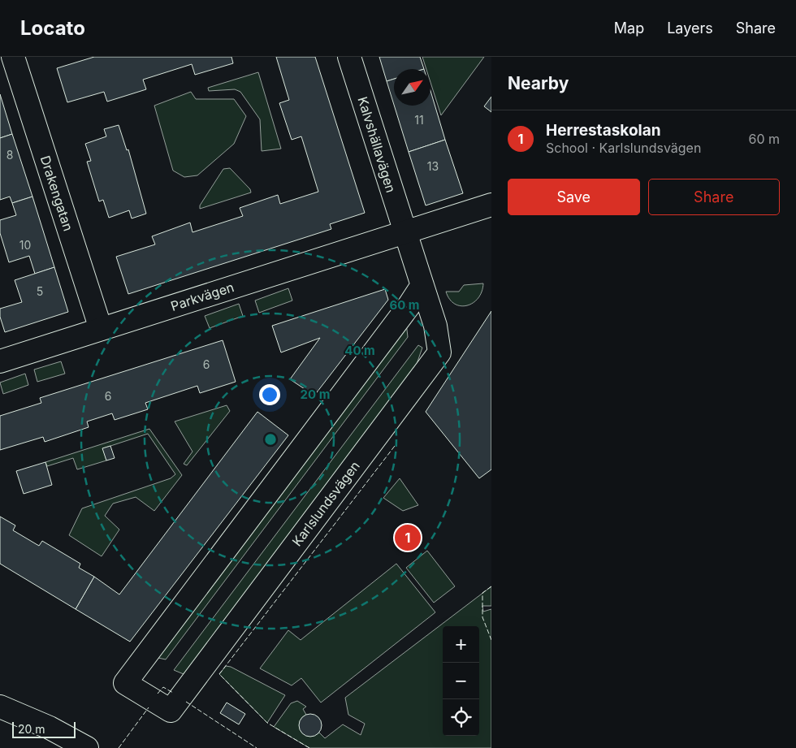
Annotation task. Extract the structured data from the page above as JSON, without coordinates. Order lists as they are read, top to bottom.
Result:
{
  "streets": {
    "street": [
      "Kalvshällavägen",
      "Drakengatan",
      "Parkvägen",
      "Karlslundsvägen"
    ]
  },
  "crossings": [
    ["Kalvshällavägen", "Parkvägen"],
    ["Kalvshällavägen", "Karlslundsvägen"],
    ["Drakengatan", "Parkvägen"],
    ["Parkvägen", "Karlslundsvägen"]
  ],
  "house_numbers": [
    "11",
    "8",
    "13",
    "10",
    "5",
    "6",
    "6"
  ],
  "scale_bar": "20 m",
  "north": "top right",
  "page": {
    "header": "Locato",
    "nav": ["Map", "Layers", "Share"],
    "heading": "Nearby",
    "list": [
      {
        "mark": "1",
        "name": "Herrestaskolan",
        "note": "School · Karlslundsvägen",
        "value": "60 m"
      }
    ],
    "buttons": ["Save", "Share"],
    "pins": "1",
    "map_buttons": ["+", "−"],
    "scale": "20 m"
  },
  "rings": ["60 m", "40 m", "20 m"]
}
